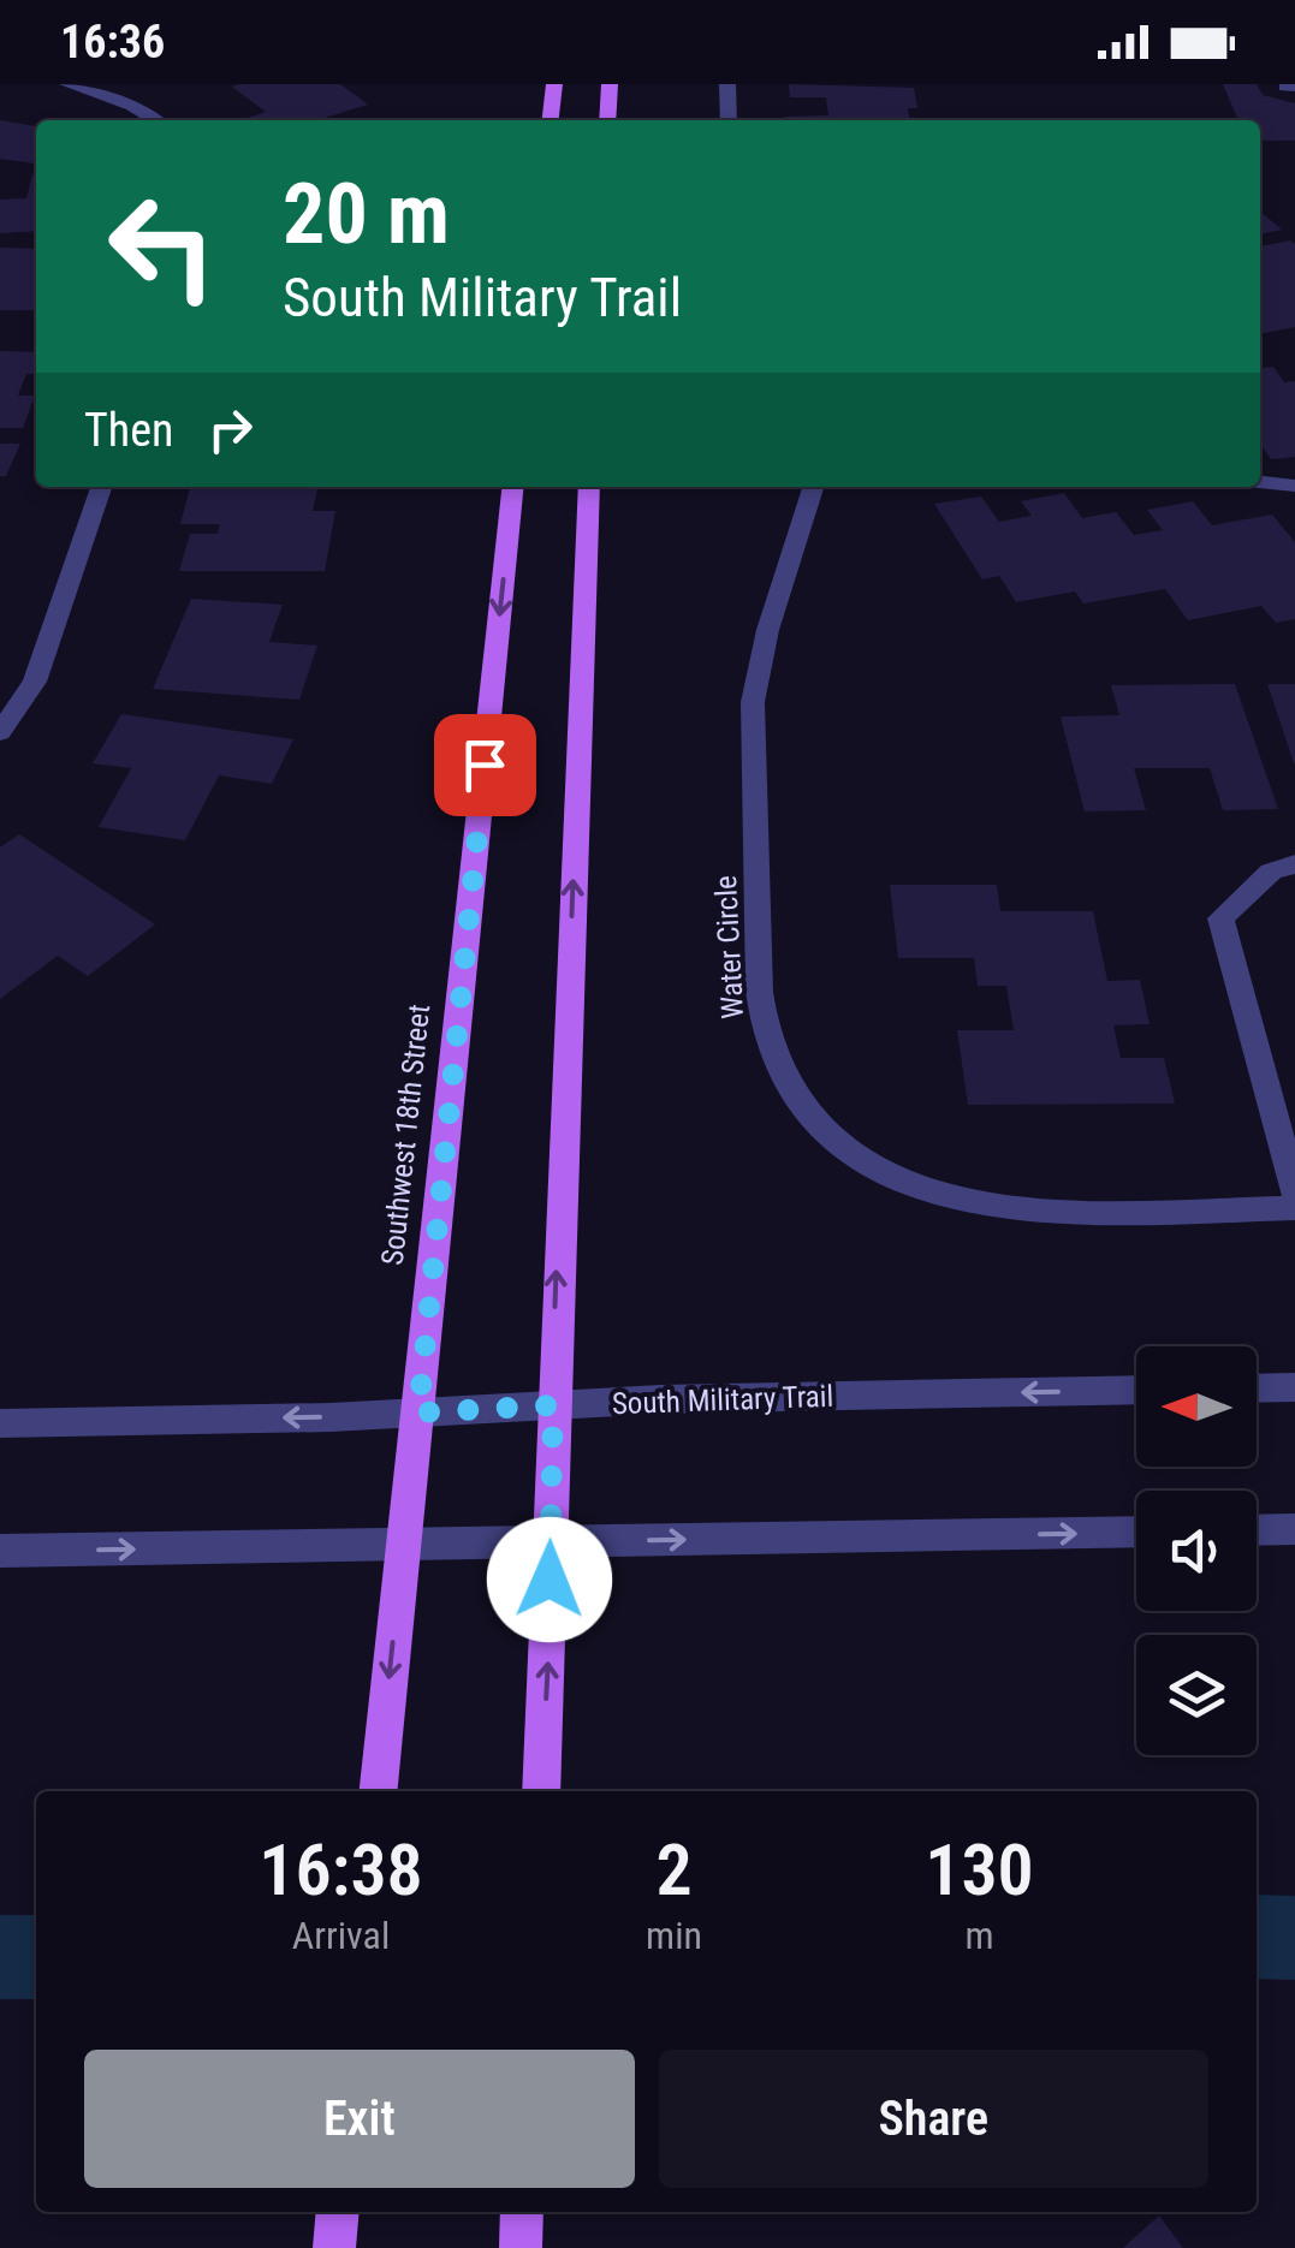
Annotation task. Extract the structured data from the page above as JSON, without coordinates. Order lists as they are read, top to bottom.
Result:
{
  "streets": {
    "main road": ["Southwest 18th Street"],
    "street": ["Water Circle", "South Military Trail"]
  },
  "crossings": [
    ["Southwest 18th Street", "South Military Trail"]
  ],
  "north": "left",
  "page": {
    "status": "16:36",
    "turn": ["20 m", "South Military Trail"],
    "then": "Then",
    "eta": [
      "16:38",
      "Arrival",
      "2",
      "min",
      "130",
      "m"
    ],
    "buttons": ["Exit", "Share"]
  }
}
